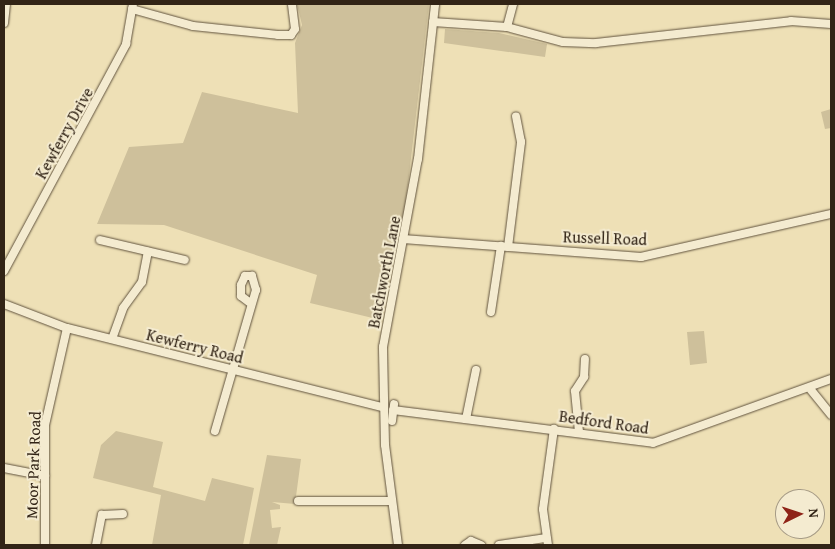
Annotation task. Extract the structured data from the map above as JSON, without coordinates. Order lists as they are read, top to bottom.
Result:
{
  "streets": {
    "street": [
      "Kewferry Drive",
      "Russell Road",
      "Batchworth Lane",
      "Kewferry Road",
      "Bedford Road",
      "Moor Park Road"
    ]
  },
  "crossings": [
    ["Russell Road", "Batchworth Lane"],
    ["Batchworth Lane", "Kewferry Road"],
    ["Kewferry Road", "Moor Park Road"]
  ],
  "north": "right"
}
